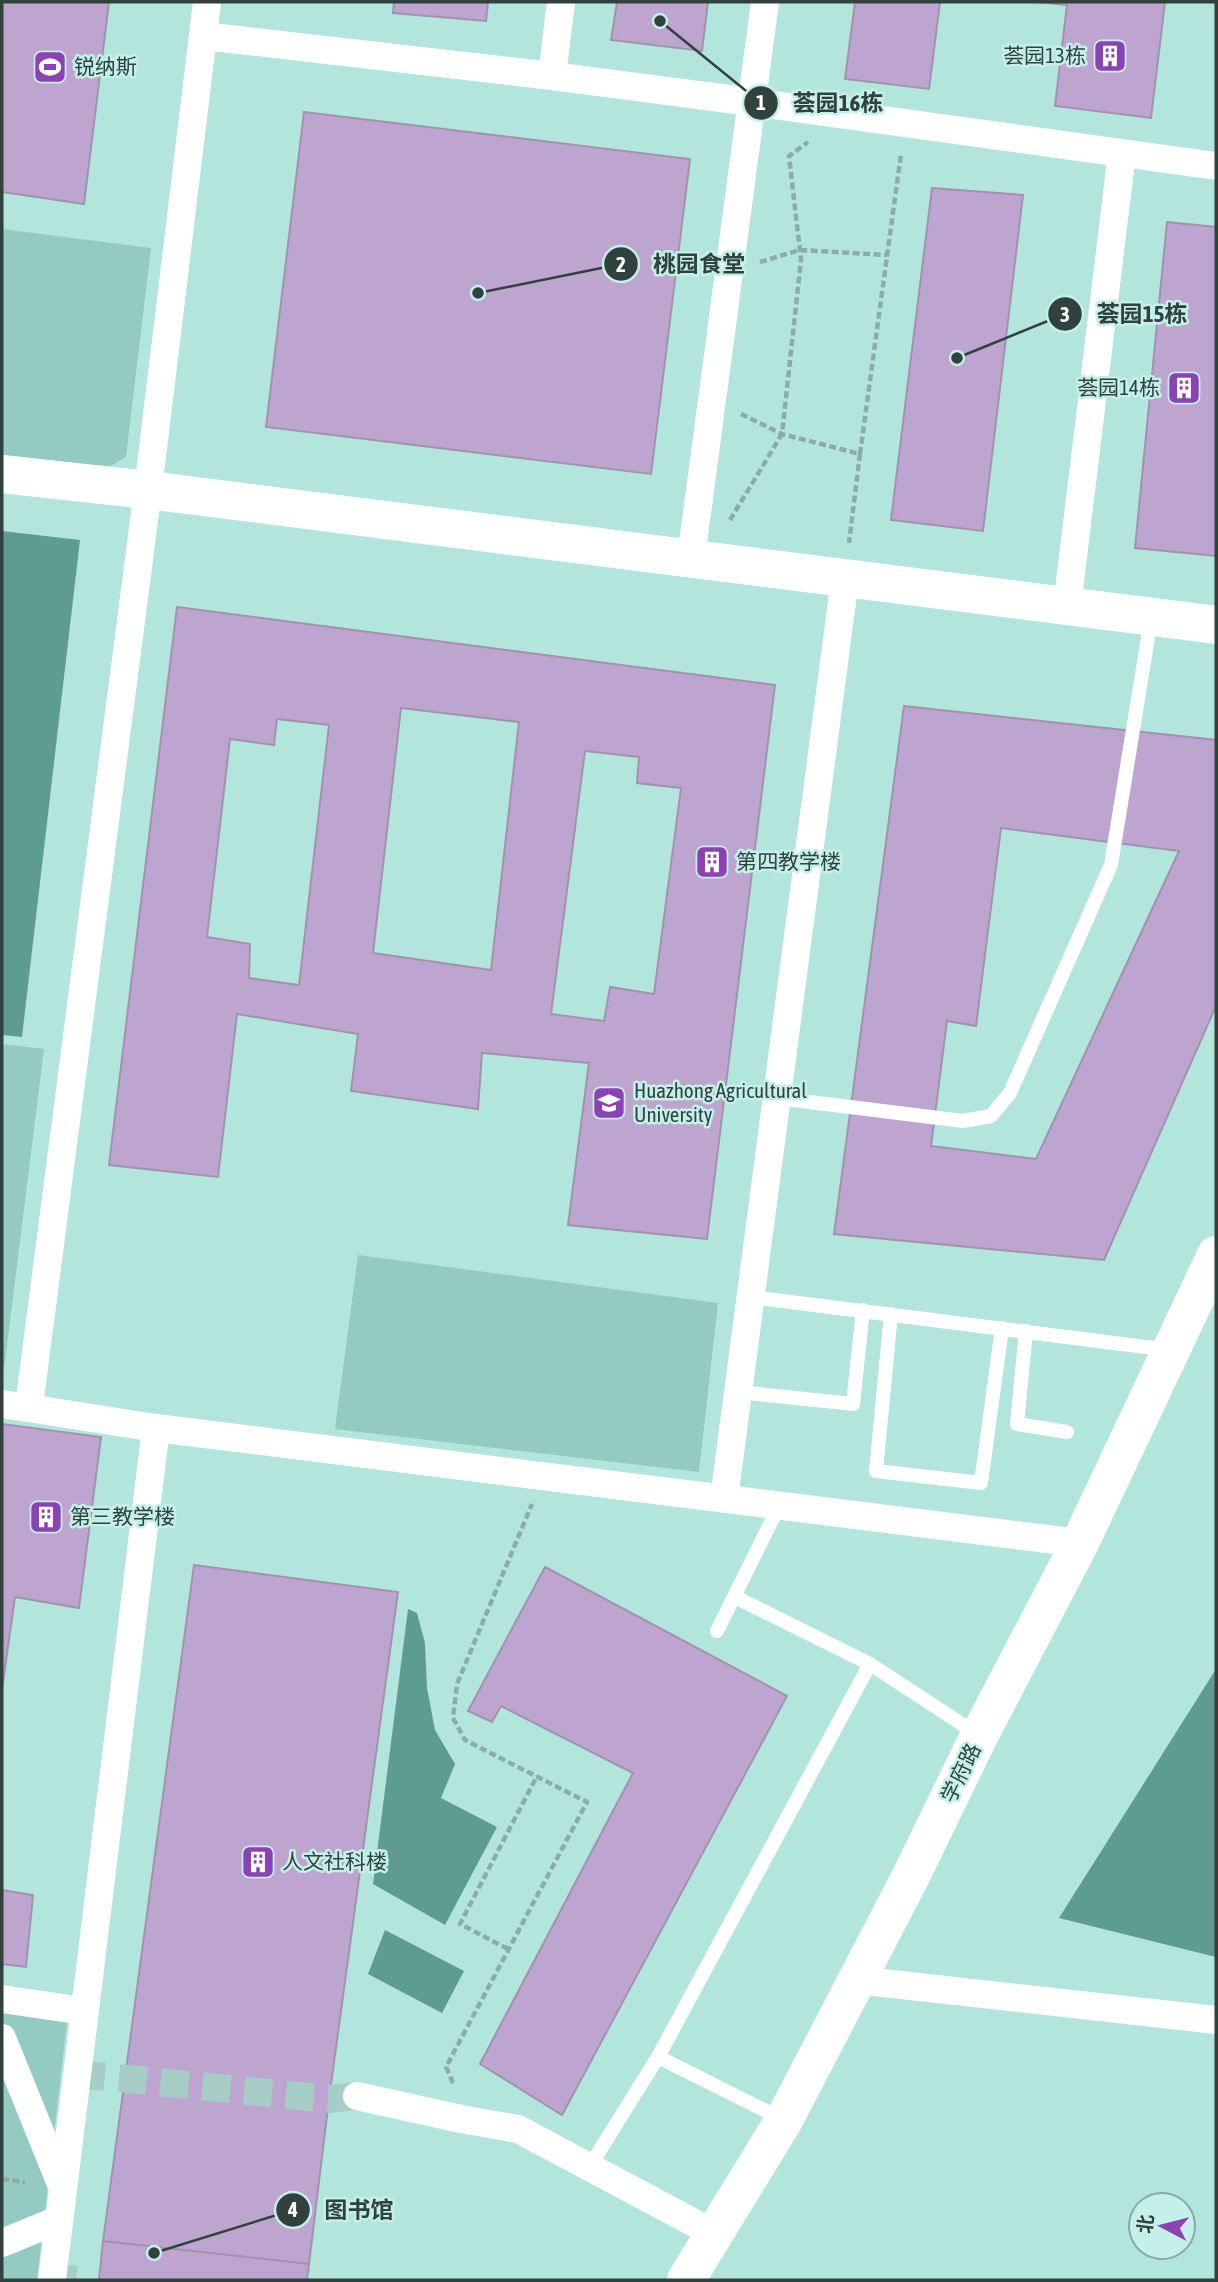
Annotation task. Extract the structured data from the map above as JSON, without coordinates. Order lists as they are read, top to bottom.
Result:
{
  "streets": {
    "street": ["学府路"]
  },
  "places": {
    "other": [
      "荟园16栋",
      "桃园食堂",
      "荟园15栋",
      "图书馆"
    ],
    "building": [
      "荟园13栋",
      "荟园14栋",
      "第四教学楼",
      "第三教学楼",
      "人文社科楼"
    ],
    "sports": ["锐纳斯"],
    "school or university": ["Huazhong Agricultural University"]
  },
  "north": "left"
}
